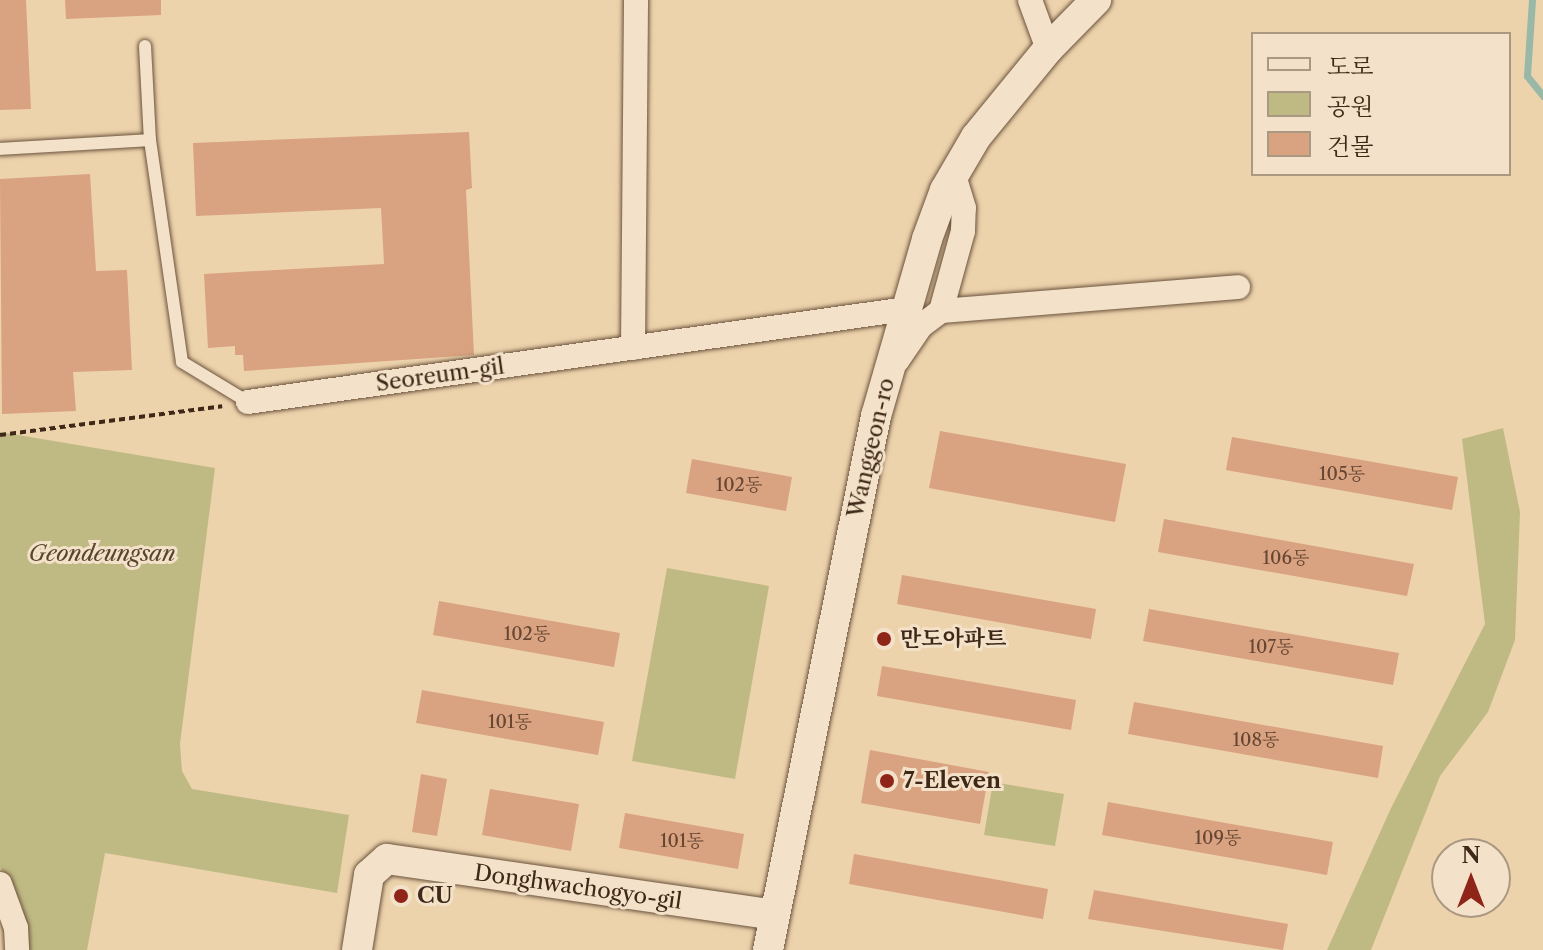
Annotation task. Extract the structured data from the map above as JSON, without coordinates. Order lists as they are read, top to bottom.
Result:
{
  "streets": {
    "street": ["Seoreum-gil", "Wanggeon-ro", "Donghwachogyo-gil"]
  },
  "crossings": [
    ["Seoreum-gil", "Wanggeon-ro"],
    ["Wanggeon-ro", "Donghwachogyo-gil"]
  ],
  "parks": ["Geondeungsan"],
  "places": ["만도아파트", "7-Eleven", "CU"],
  "house_numbers": [
    "105동",
    "102동",
    "106동",
    "102동",
    "107동",
    "101동",
    "108동",
    "109동",
    "101동"
  ],
  "legend": ["도로", "공원", "건물"],
  "north": "top"
}
